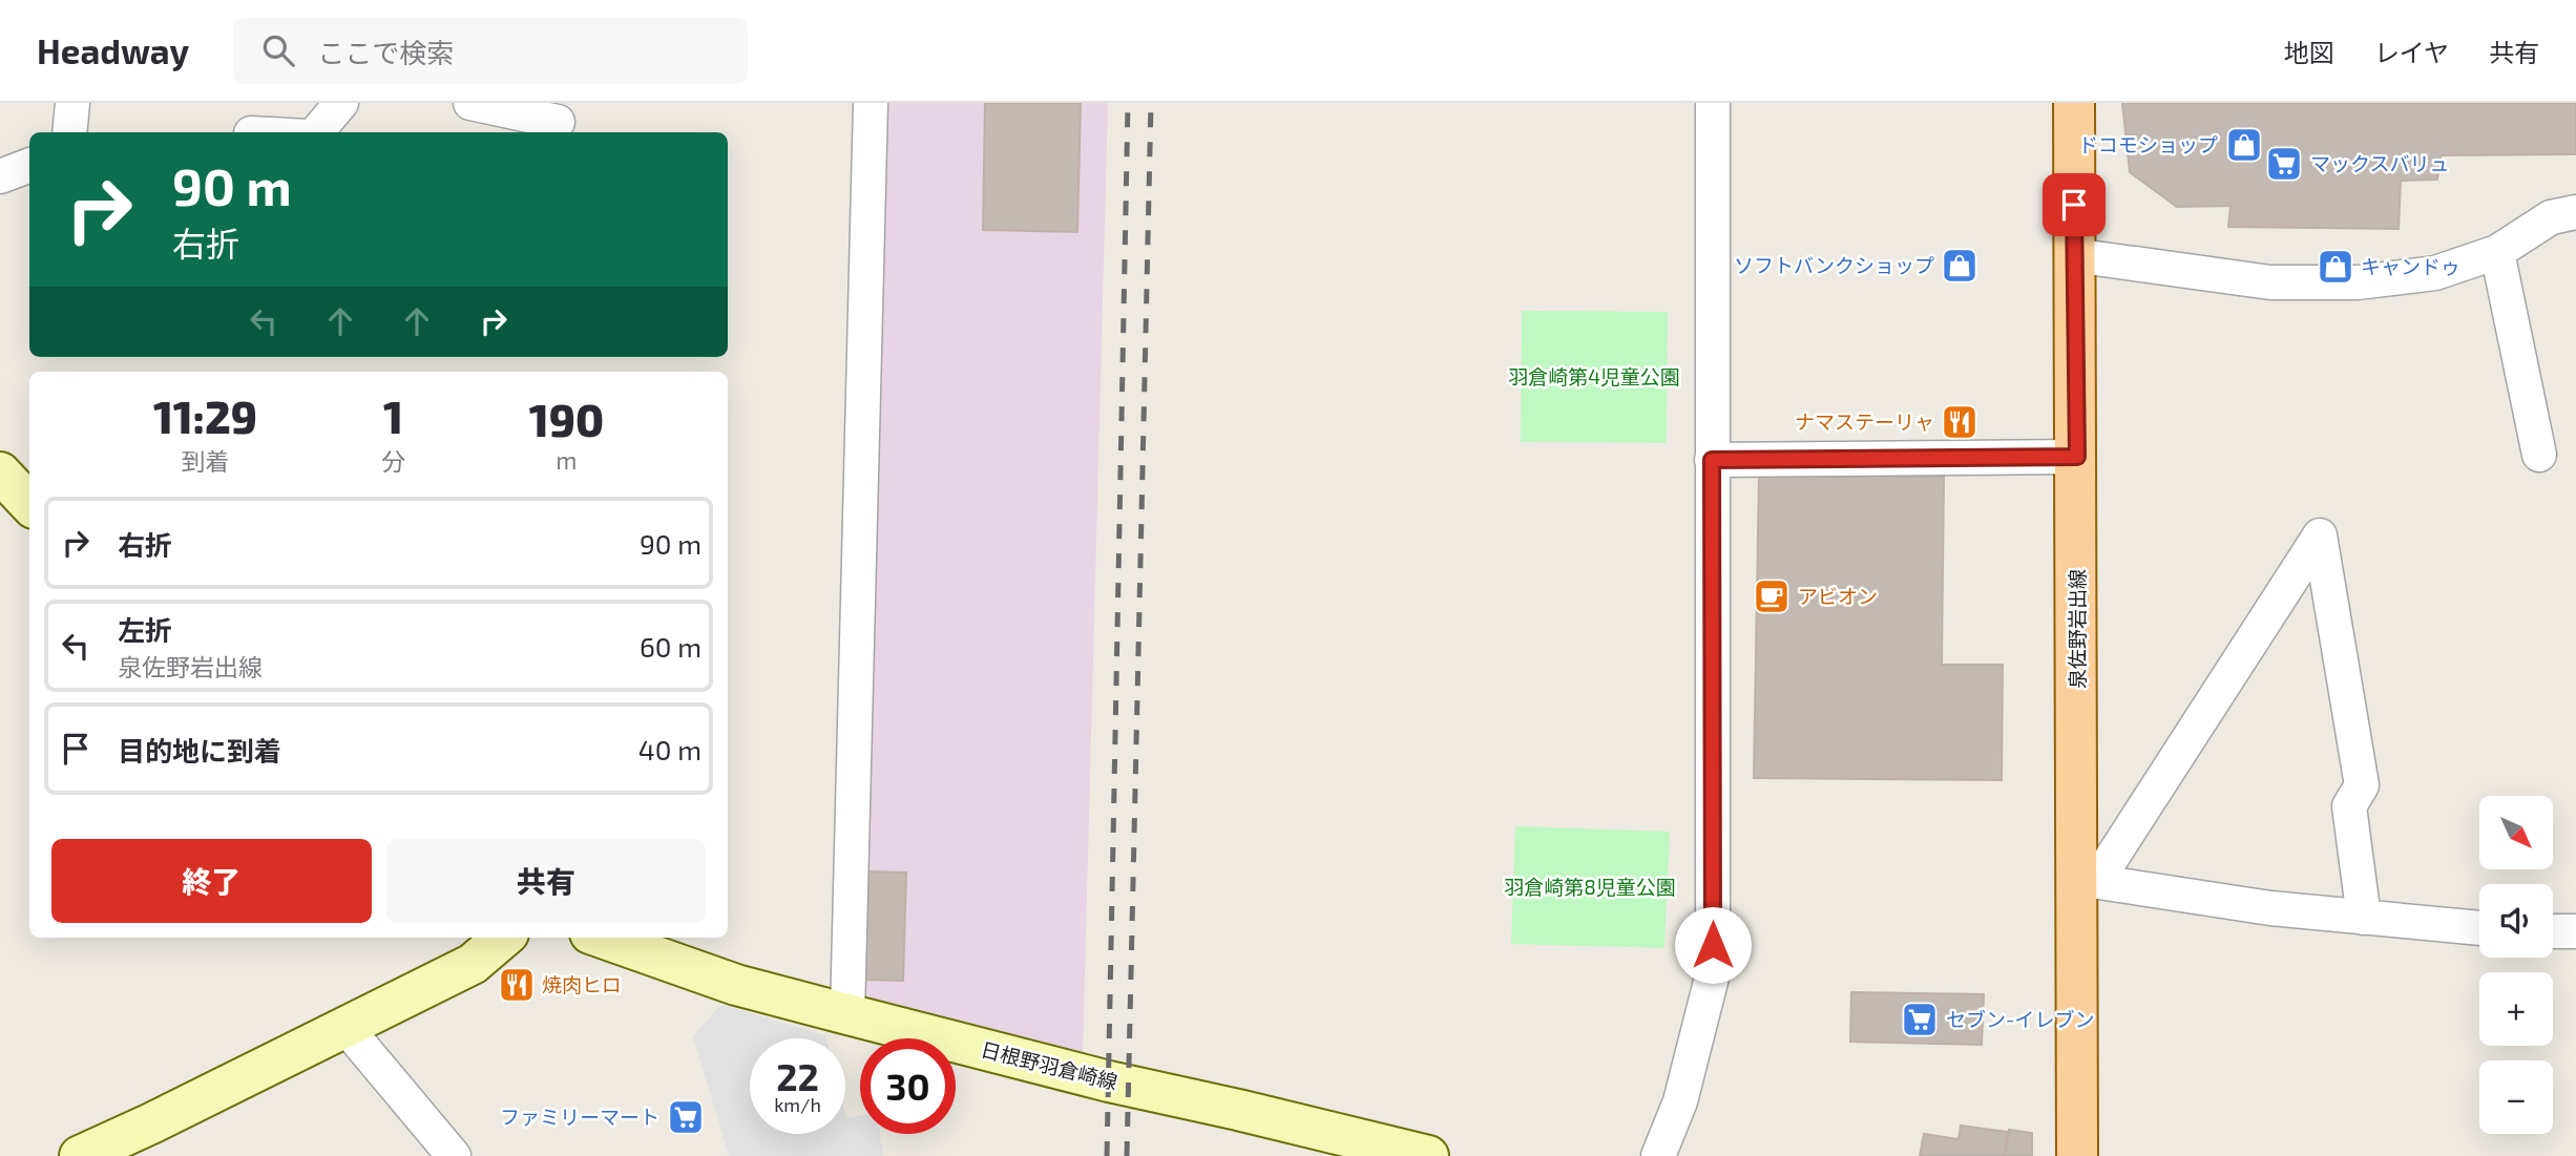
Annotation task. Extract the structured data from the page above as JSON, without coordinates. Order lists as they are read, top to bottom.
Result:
{
  "streets": {
    "main road": ["泉佐野岩出線", "日根野羽倉崎線"]
  },
  "parks": ["羽倉崎第4児童公園", "羽倉崎第8児童公園"],
  "places": {
    "shop": ["ドコモショップ", "ソフトバンクショップ", "キャンドゥ"],
    "supermarket": ["マックスバリュ", "セブン-イレブン", "ファミリーマート"],
    "restaurant": ["ナマステーリャ", "焼肉ヒロ"],
    "cafe": ["アビオン"]
  },
  "north": "bottom right",
  "page": {
    "header": "Headway",
    "search": "ここで検索",
    "nav": ["地図", "レイヤ", "共有"],
    "turn": ["90 m", "右折"],
    "eta": [
      "11:29",
      "到着",
      "1",
      "分",
      "190",
      "m"
    ],
    "list": [
      {
        "name": "右折",
        "value": "90 m"
      },
      {
        "name": "左折",
        "note": "泉佐野岩出線",
        "value": "60 m"
      },
      {
        "name": "目的地に到着",
        "value": "40 m"
      }
    ],
    "map_buttons": ["+", "−"],
    "buttons": ["終了", "共有"],
    "speed": "22 km/h",
    "limit": "30"
  }
}
